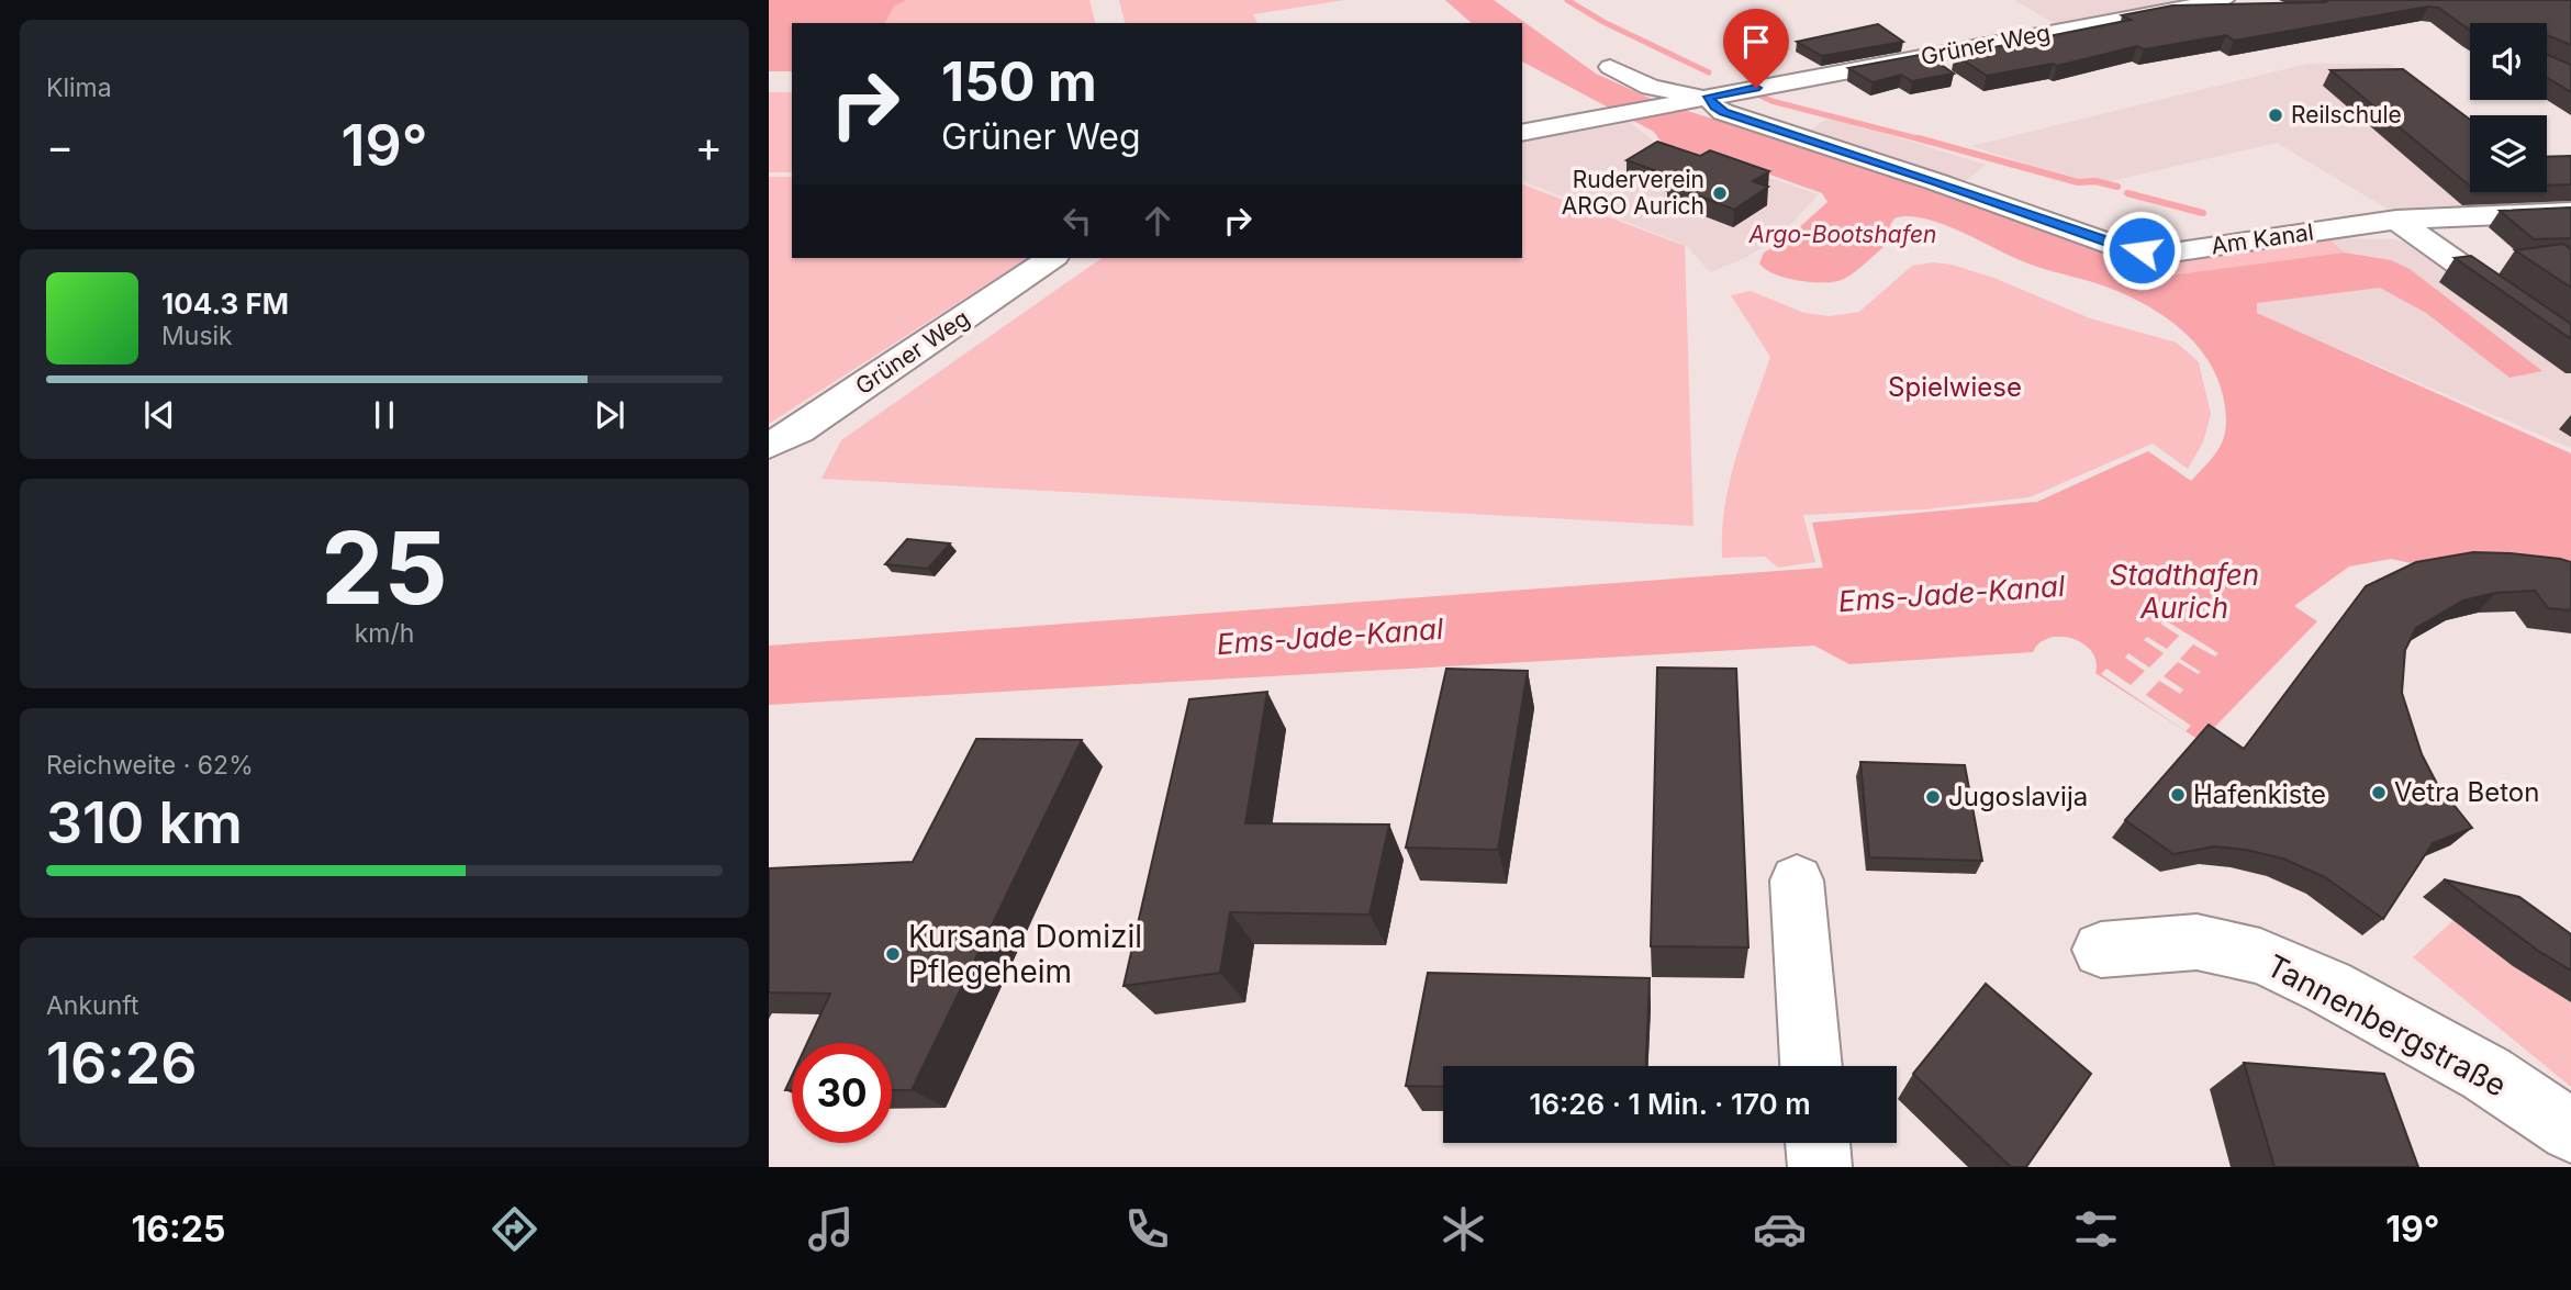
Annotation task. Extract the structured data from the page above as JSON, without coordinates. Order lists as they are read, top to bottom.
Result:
{
  "streets": {
    "street": ["Grüner Weg", "Am Kanal", "Tannenbergstraße"]
  },
  "crossings": [
    ["Grüner Weg", "Am Kanal"]
  ],
  "water": ["Argo-Bootshafen", "Stadthafen Aurich", "Ems-Jade-Kanal"],
  "parks": ["Spielwiese"],
  "places": [
    "Reilschule",
    "Ruderverein ARGO Aurich",
    "Vetra Beton",
    "Hafenkiste",
    "Jugoslavija",
    "Kursana Domizil Pflegeheim"
  ],
  "page": {
    "tile": [
      "Klima",
      ["25", "km/h"],
      ["Reichweite · 62%", "310 km"],
      ["Ankunft", "16:26"]
    ],
    "turn": ["150 m", "Grüner Weg"],
    "heat": ["−", "19°", "+"],
    "song": ["104.3 FM", "Musik"],
    "limit": "30",
    "trip": "16:26 · 1 Min. · 170 m",
    "tabs": ["16:25", "19°"]
  }
}
